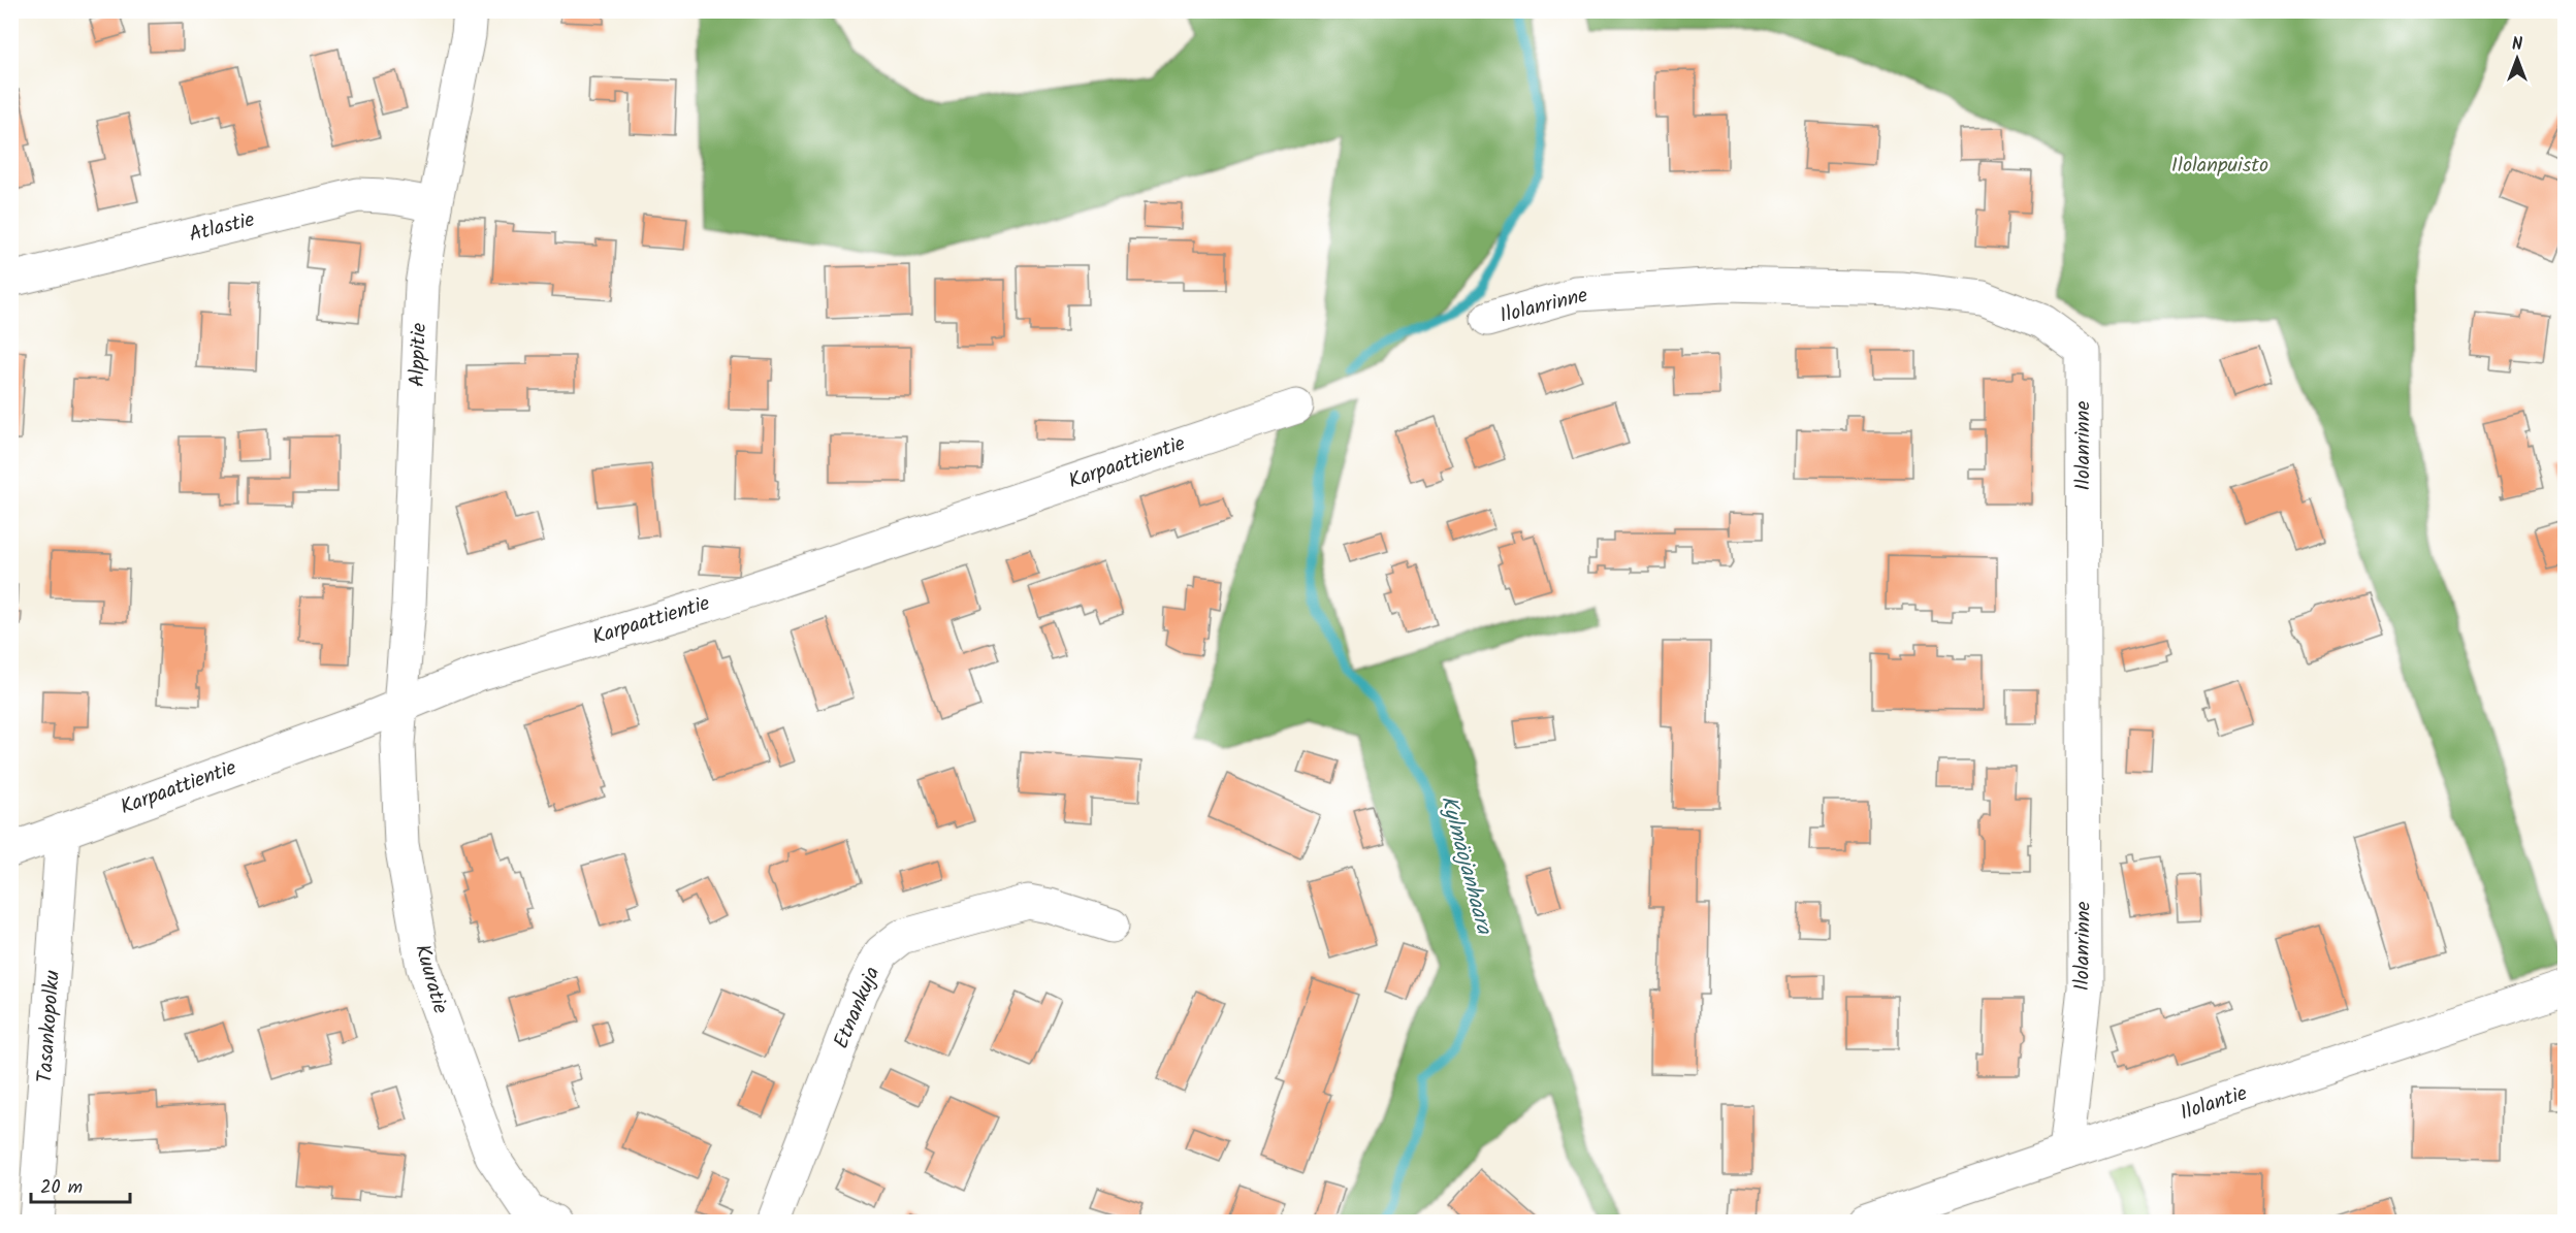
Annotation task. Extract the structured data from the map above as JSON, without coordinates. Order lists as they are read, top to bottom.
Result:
{
  "streets": {
    "street": [
      "Atlastie",
      "Ilolanrinne",
      "Alppitie",
      "Karpaattientie",
      "Kuuratie",
      "Etnankuja",
      "Tasankopolku",
      "Ilolantie"
    ]
  },
  "crossings": [
    ["Atlastie", "Alppitie"],
    ["Ilolanrinne", "Ilolantie"],
    ["Alppitie", "Karpaattientie"],
    ["Alppitie", "Kuuratie"],
    ["Karpaattientie", "Kuuratie"],
    ["Karpaattientie", "Tasankopolku"]
  ],
  "water": ["Kylmäojanhaara"],
  "parks": ["Ilolanpuisto"],
  "scale_bar": "20 m",
  "north": "top"
}
